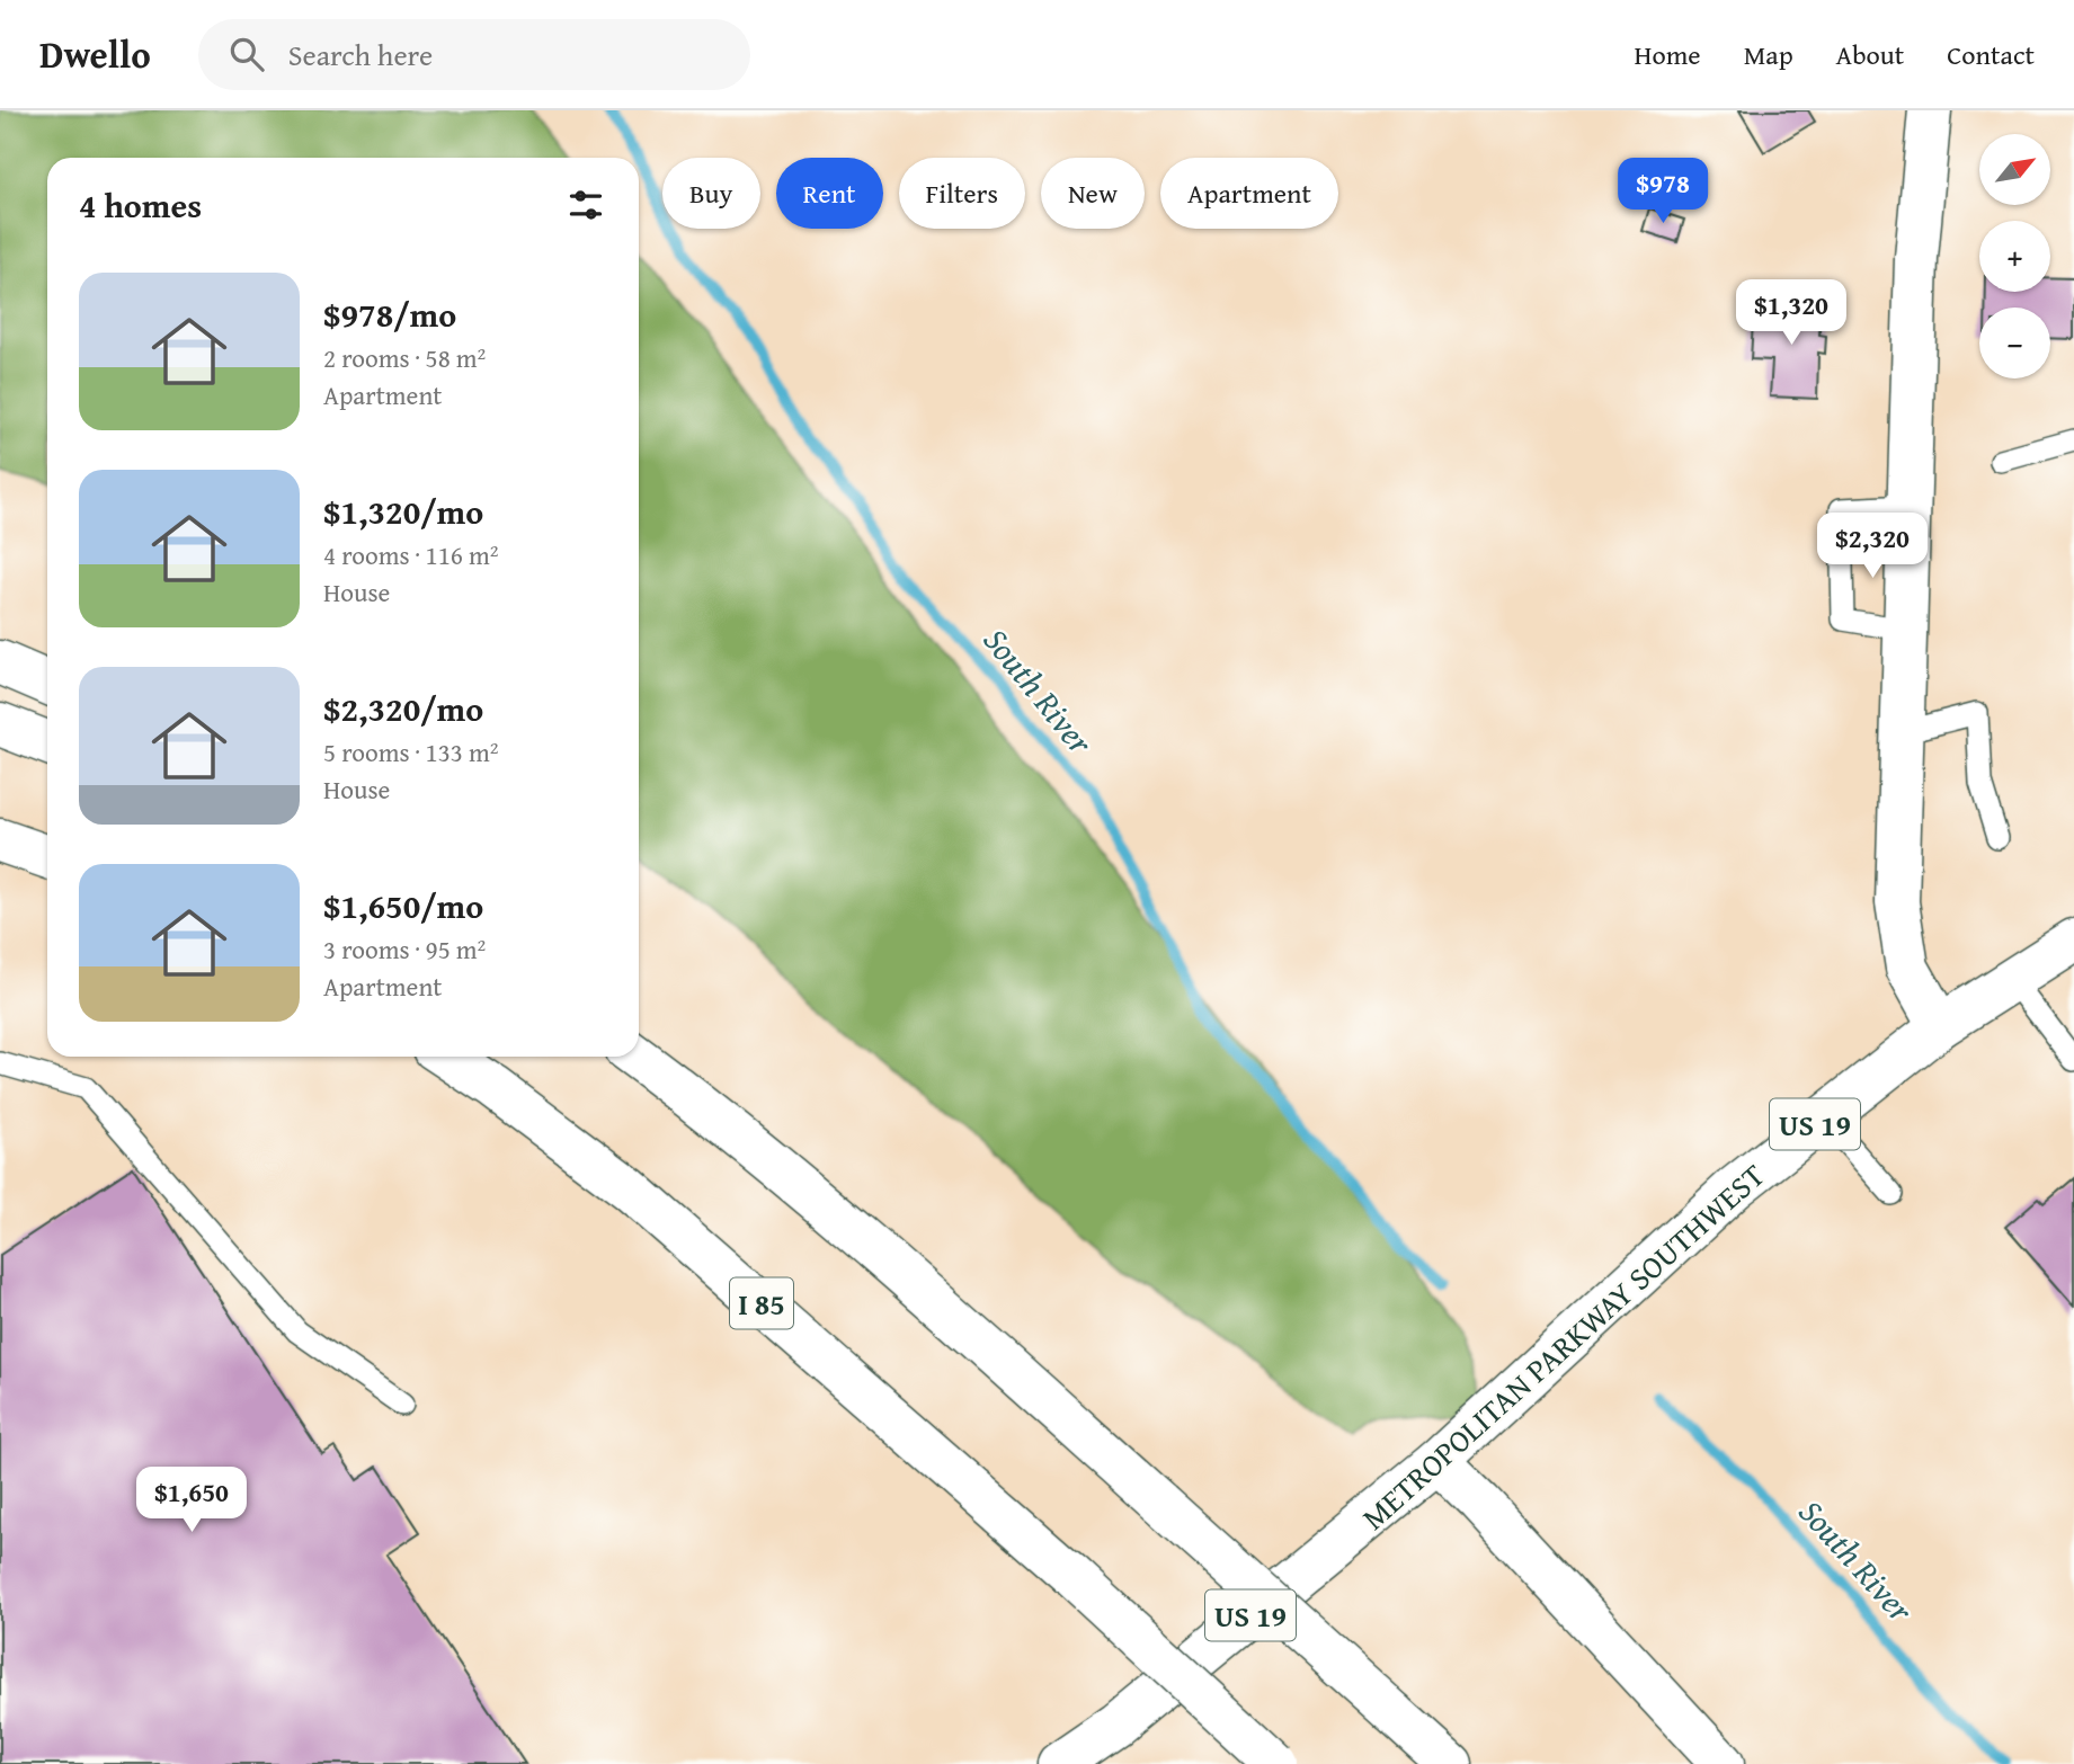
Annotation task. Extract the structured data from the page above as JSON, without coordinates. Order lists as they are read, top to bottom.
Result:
{
  "streets": {
    "main road": ["US 19", "I 85", "METROPOLITAN PARKWAY SOUTHWEST"]
  },
  "water": ["South River"],
  "north": "top right",
  "page": {
    "header": "Dwello",
    "search": "Search here",
    "nav": [
      "Home",
      "Map",
      "About",
      "Contact"
    ],
    "map_buttons": ["+", "−"],
    "price": [
      "$978",
      "$1,320",
      "$2,320",
      "$1,650"
    ],
    "chip": [
      "Buy",
      "Rent",
      "Filters",
      "New",
      "Apartment"
    ],
    "heading": "4 homes",
    "list": [
      {
        "name": "$978/mo",
        "note": "2 rooms · 58 m² · Apartment"
      },
      {
        "name": "$1,320/mo",
        "note": "4 rooms · 116 m² · House"
      },
      {
        "name": "$2,320/mo",
        "note": "5 rooms · 133 m² · House"
      },
      {
        "name": "$1,650/mo",
        "note": "3 rooms · 95 m² · Apartment"
      }
    ]
  }
}
